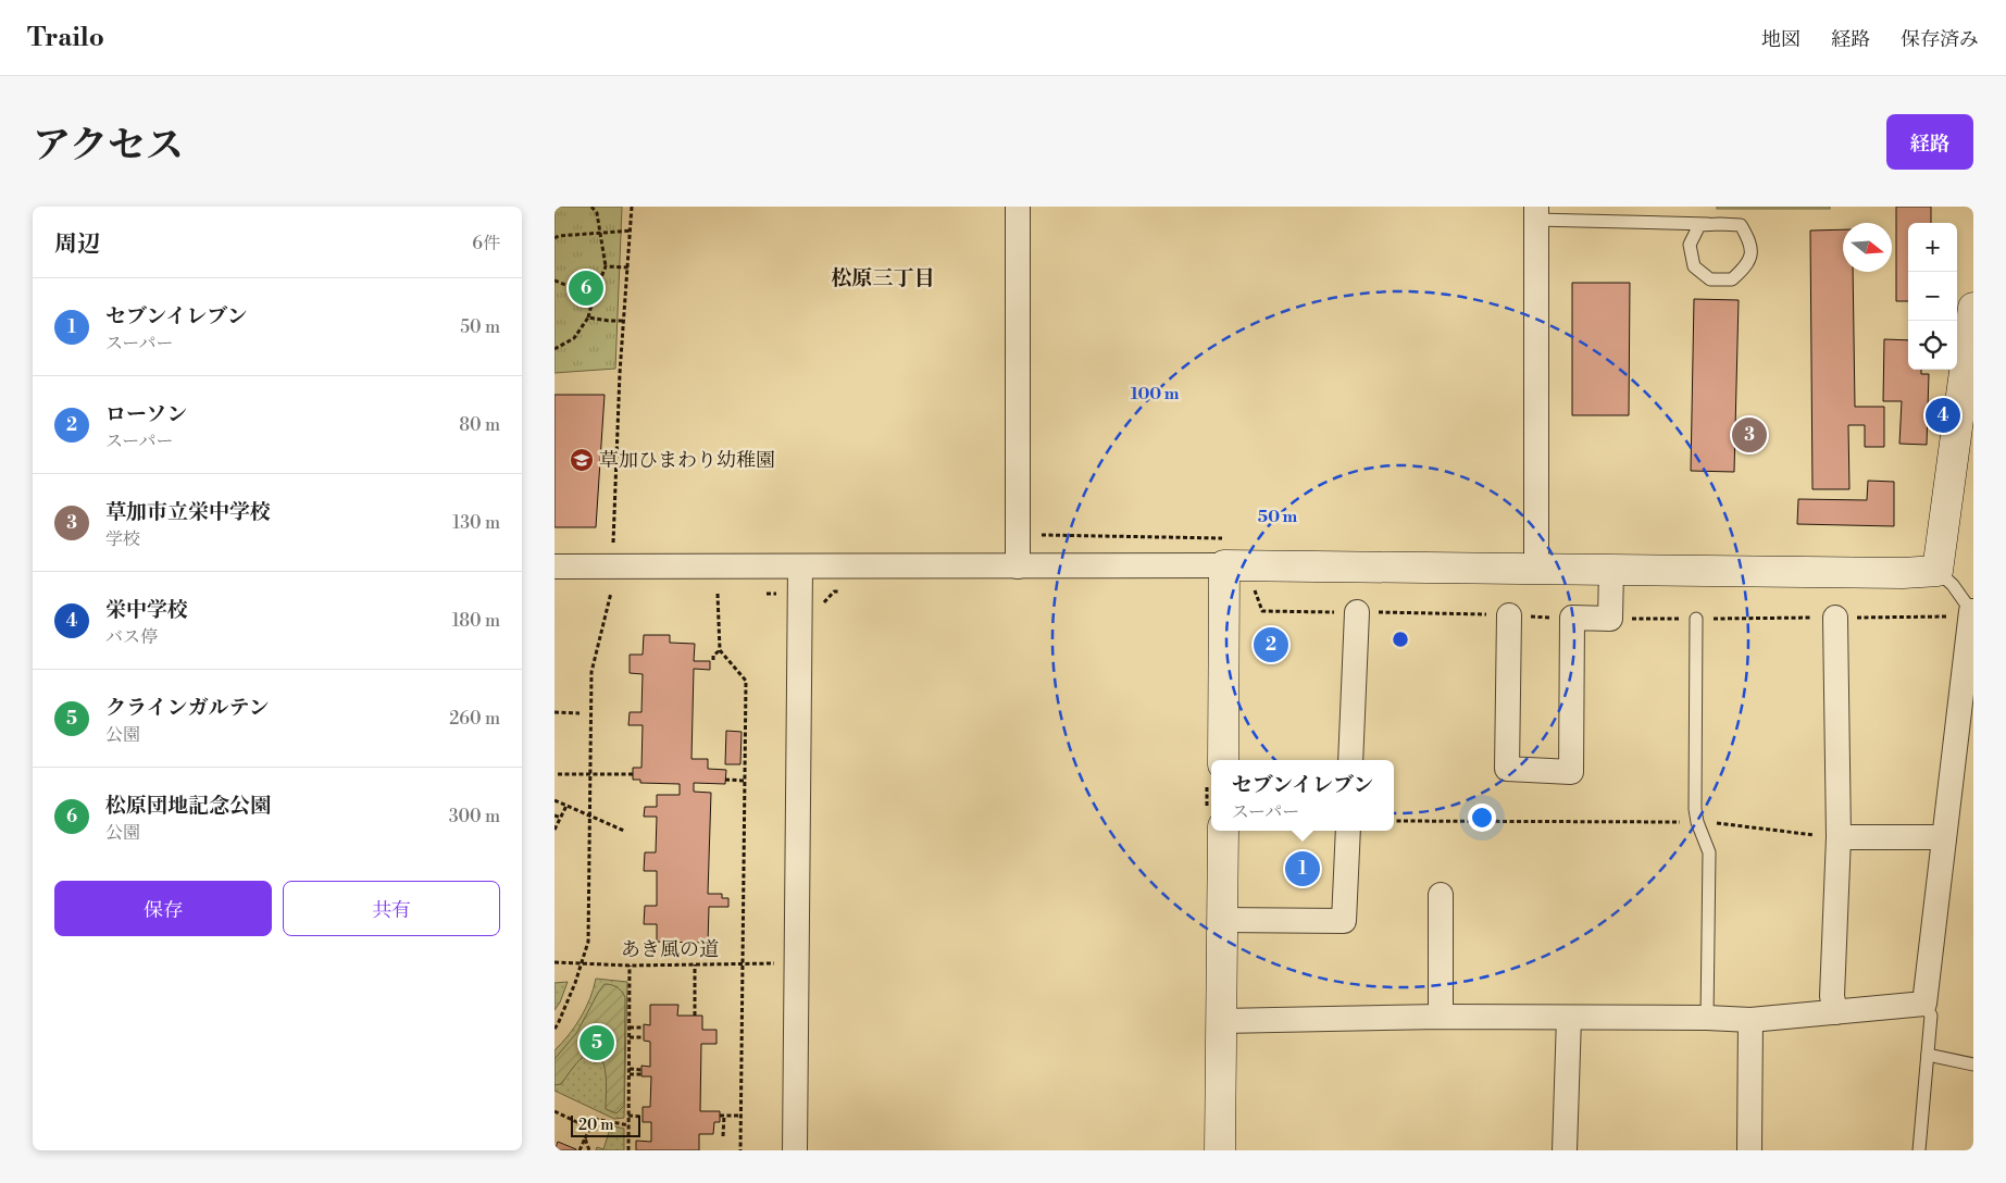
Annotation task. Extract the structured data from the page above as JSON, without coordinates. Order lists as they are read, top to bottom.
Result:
{
  "streets": {
    "path": ["あき風の道"]
  },
  "districts": ["松原三丁目"],
  "places": {
    "school or university": ["草加ひまわり幼稚園"]
  },
  "scale_bar": "20 m",
  "north": "right",
  "page": {
    "header": "Trailo",
    "nav": ["地図", "経路", "保存済み"],
    "title": "アクセス",
    "buttons": [
      "経路",
      ["保存", "共有"]
    ],
    "heading": ["周辺", "6件"],
    "map_buttons": ["+", "−"],
    "pins": [
      "6",
      "4",
      "3",
      "2",
      "1",
      "5"
    ],
    "list": [
      {
        "mark": "1",
        "name": "セブンイレブン",
        "note": "スーパー",
        "value": "50 m"
      },
      {
        "mark": "2",
        "name": "ローソン",
        "note": "スーパー",
        "value": "80 m"
      },
      {
        "mark": "3",
        "name": "草加市立栄中学校",
        "note": "学校",
        "value": "130 m"
      },
      {
        "mark": "4",
        "name": "栄中学校",
        "note": "バス停",
        "value": "180 m"
      },
      {
        "mark": "5",
        "name": "クラインガルテン",
        "note": "公園",
        "value": "260 m"
      },
      {
        "mark": "6",
        "name": "松原団地記念公園",
        "note": "公園",
        "value": "300 m"
      }
    ],
    "popup": ["セブンイレブン", "スーパー"],
    "scale": "20 m"
  },
  "rings": ["100 m", "50 m"]
}
